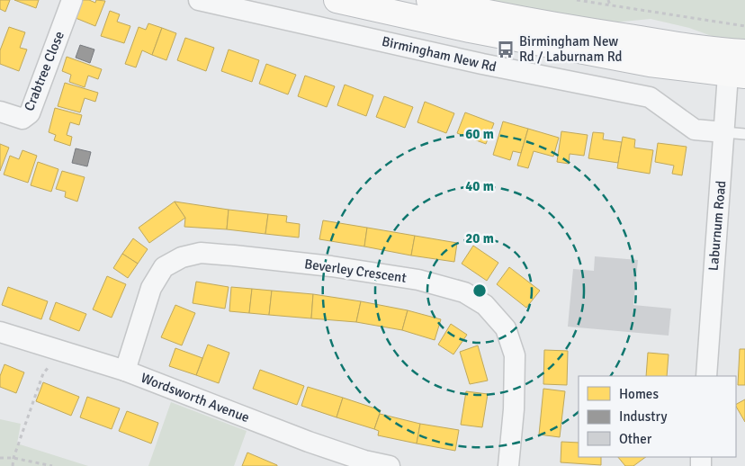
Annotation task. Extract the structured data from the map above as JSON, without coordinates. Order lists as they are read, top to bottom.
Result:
{
  "streets": {
    "street": [
      "Birmingham New Rd",
      "Crabtree Close",
      "Laburnum Road",
      "Beverley Crescent",
      "Wordsworth Avenue"
    ]
  },
  "crossings": [
    ["Birmingham New Rd", "Laburnum Road"],
    ["Beverley Crescent", "Wordsworth Avenue"]
  ],
  "places": {
    "bus stop": ["Birmingham New Rd / Laburnam Rd"]
  },
  "legend": ["Homes", "Industry", "Other"],
  "rings": ["60 m", "40 m", "20 m"]
}
